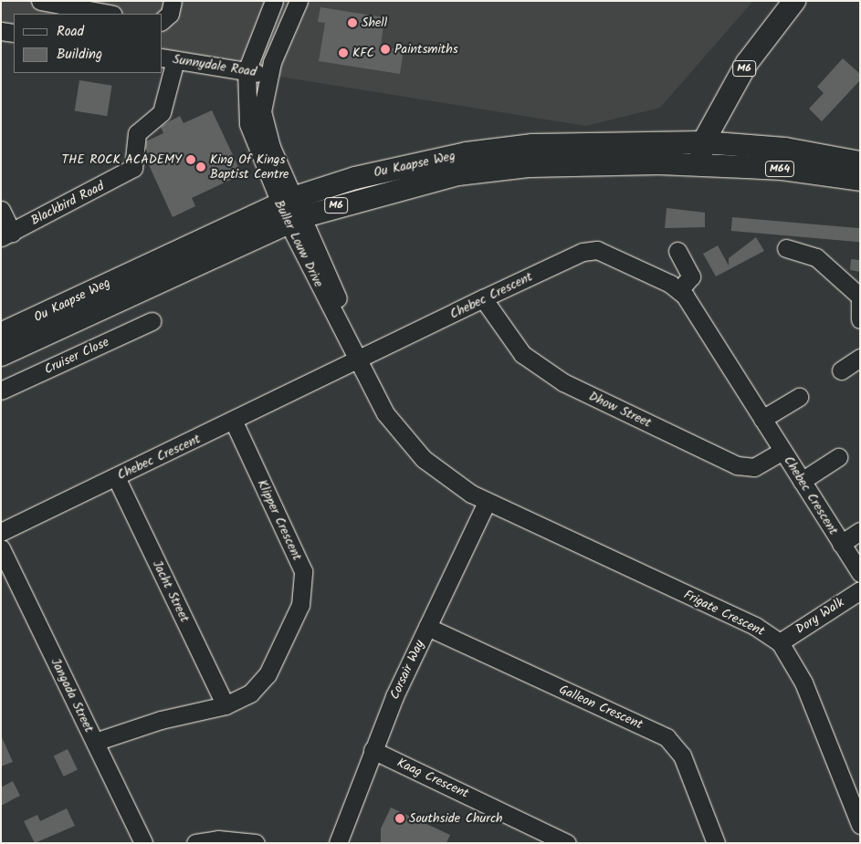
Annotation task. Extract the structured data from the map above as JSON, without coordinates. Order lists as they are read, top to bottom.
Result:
{
  "streets": {
    "main road": ["M6", "Ou Kaapse Weg", "M64"],
    "street": [
      "Sunnydale Road",
      "Blackbird Road",
      "Buller Louw Drive",
      "Chebec Crescent",
      "Cruiser Close",
      "Dhow Street",
      "Klipper Crescent",
      "Jacht Street",
      "Frigate Crescent",
      "Dory Walk",
      "Corsair Way",
      "Jangada Street",
      "Galleon Crescent",
      "Kaag Crescent"
    ]
  },
  "crossings": [
    ["Sunnydale Road", "Blackbird Road"],
    ["Sunnydale Road", "Buller Louw Drive"],
    ["M6", "Ou Kaapse Weg"],
    ["Ou Kaapse Weg", "Buller Louw Drive"],
    ["Buller Louw Drive", "Chebec Crescent"],
    ["Buller Louw Drive", "Frigate Crescent"],
    ["Buller Louw Drive", "Corsair Way"],
    ["Chebec Crescent", "Dhow Street"],
    ["Chebec Crescent", "Klipper Crescent"],
    ["Chebec Crescent", "Jacht Street"],
    ["Klipper Crescent", "Jacht Street"],
    ["Klipper Crescent", "Jangada Street"],
    ["Frigate Crescent", "Dory Walk"],
    ["Frigate Crescent", "Corsair Way"],
    ["Corsair Way", "Galleon Crescent"],
    ["Corsair Way", "Kaag Crescent"]
  ],
  "places": [
    "Shell",
    "Paintsmiths",
    "KFC",
    "THE ROCK ACADEMY",
    "King Of Kings Baptist Centre",
    "Southside Church"
  ],
  "legend": ["Road", "Building"]
}
